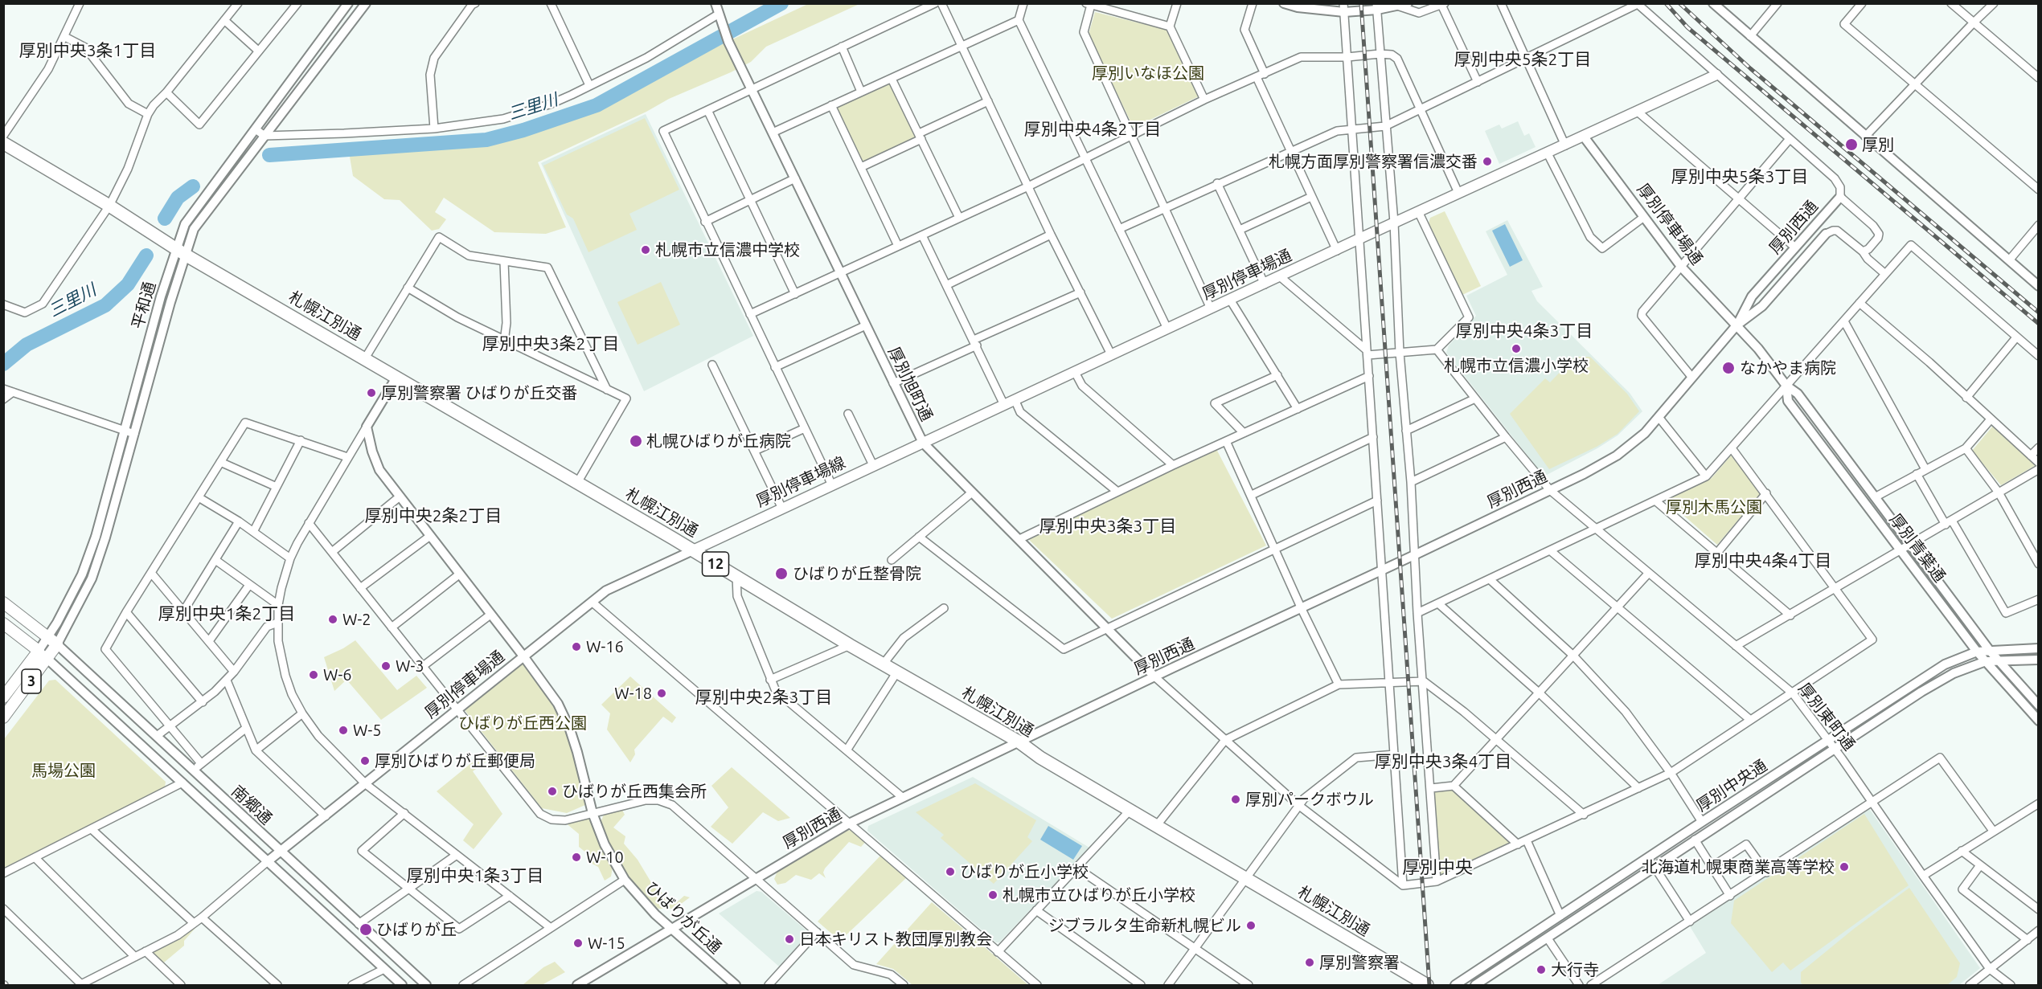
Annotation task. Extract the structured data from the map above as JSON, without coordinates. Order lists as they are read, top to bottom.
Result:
{
  "streets": {
    "highway": ["札幌江別通", "12"],
    "main road": ["厚別停車場通", "厚別停車場線", "3"],
    "street": [
      "厚別西通",
      "平和通",
      "厚別旭町通",
      "厚別青葉通",
      "厚別東町通",
      "厚別中央通",
      "南郷通",
      "ひばりが丘通"
    ]
  },
  "crossings": [
    ["厚別停車場通", "厚別西通"],
    ["厚別停車場通", "札幌江別通"],
    ["厚別停車場通", "厚別旭町通"],
    ["厚別停車場通", "厚別停車場線"],
    ["厚別停車場通", "厚別青葉通"],
    ["厚別停車場通", "南郷通"],
    ["厚別停車場通", "ひばりが丘通"],
    ["厚別西通", "札幌江別通"],
    ["厚別西通", "厚別旭町通"],
    ["厚別西通", "厚別青葉通"],
    ["厚別西通", "厚別東町通"],
    ["厚別西通", "ひばりが丘通"],
    ["平和通", "札幌江別通"],
    ["平和通", "3"],
    ["平和通", "南郷通"],
    ["札幌江別通", "厚別停車場線"],
    ["厚別旭町通", "厚別停車場線"],
    ["厚別青葉通", "厚別中央通"],
    ["3", "南郷通"],
    ["厚別東町通", "厚別中央通"]
  ],
  "districts": [
    "厚別中央3条1丁目",
    "厚別中央5条2丁目",
    "厚別中央4条2丁目",
    "厚別中央5条3丁目",
    "厚別中央4条3丁目",
    "厚別中央3条2丁目",
    "厚別中央2条2丁目",
    "厚別中央3条3丁目",
    "厚別中央4条4丁目",
    "厚別中央1条2丁目",
    "厚別中央2条3丁目",
    "厚別中央3条4丁目",
    "厚別中央",
    "厚別中央1条3丁目"
  ],
  "water": ["三里川"],
  "parks": [
    "厚別いなほ公園",
    "厚別木馬公園",
    "ひばりが丘西公園",
    "馬場公園"
  ],
  "places": [
    "厚別",
    "札幌方面厚別警察署信濃交番",
    "札幌市立信濃中学校",
    "札幌市立信濃小学校",
    "なかやま病院",
    "厚別警察署 ひばりが丘交番",
    "札幌ひばりが丘病院",
    "ひばりが丘整骨院",
    "W-2",
    "W-16",
    "W-3",
    "W-6",
    "W-18",
    "W-5",
    "厚別ひばりが丘郵便局",
    "ひばりが丘西集会所",
    "厚別パークボウル",
    "W-10",
    "北海道札幌東商業高等学校",
    "ひばりが丘小学校",
    "札幌市立ひばりが丘小学校",
    "ジブラルタ生命新札幌ビル",
    "ひばりが丘",
    "日本キリスト教団厚別教会",
    "W-15",
    "厚別警察署",
    "大行寺"
  ]
}
